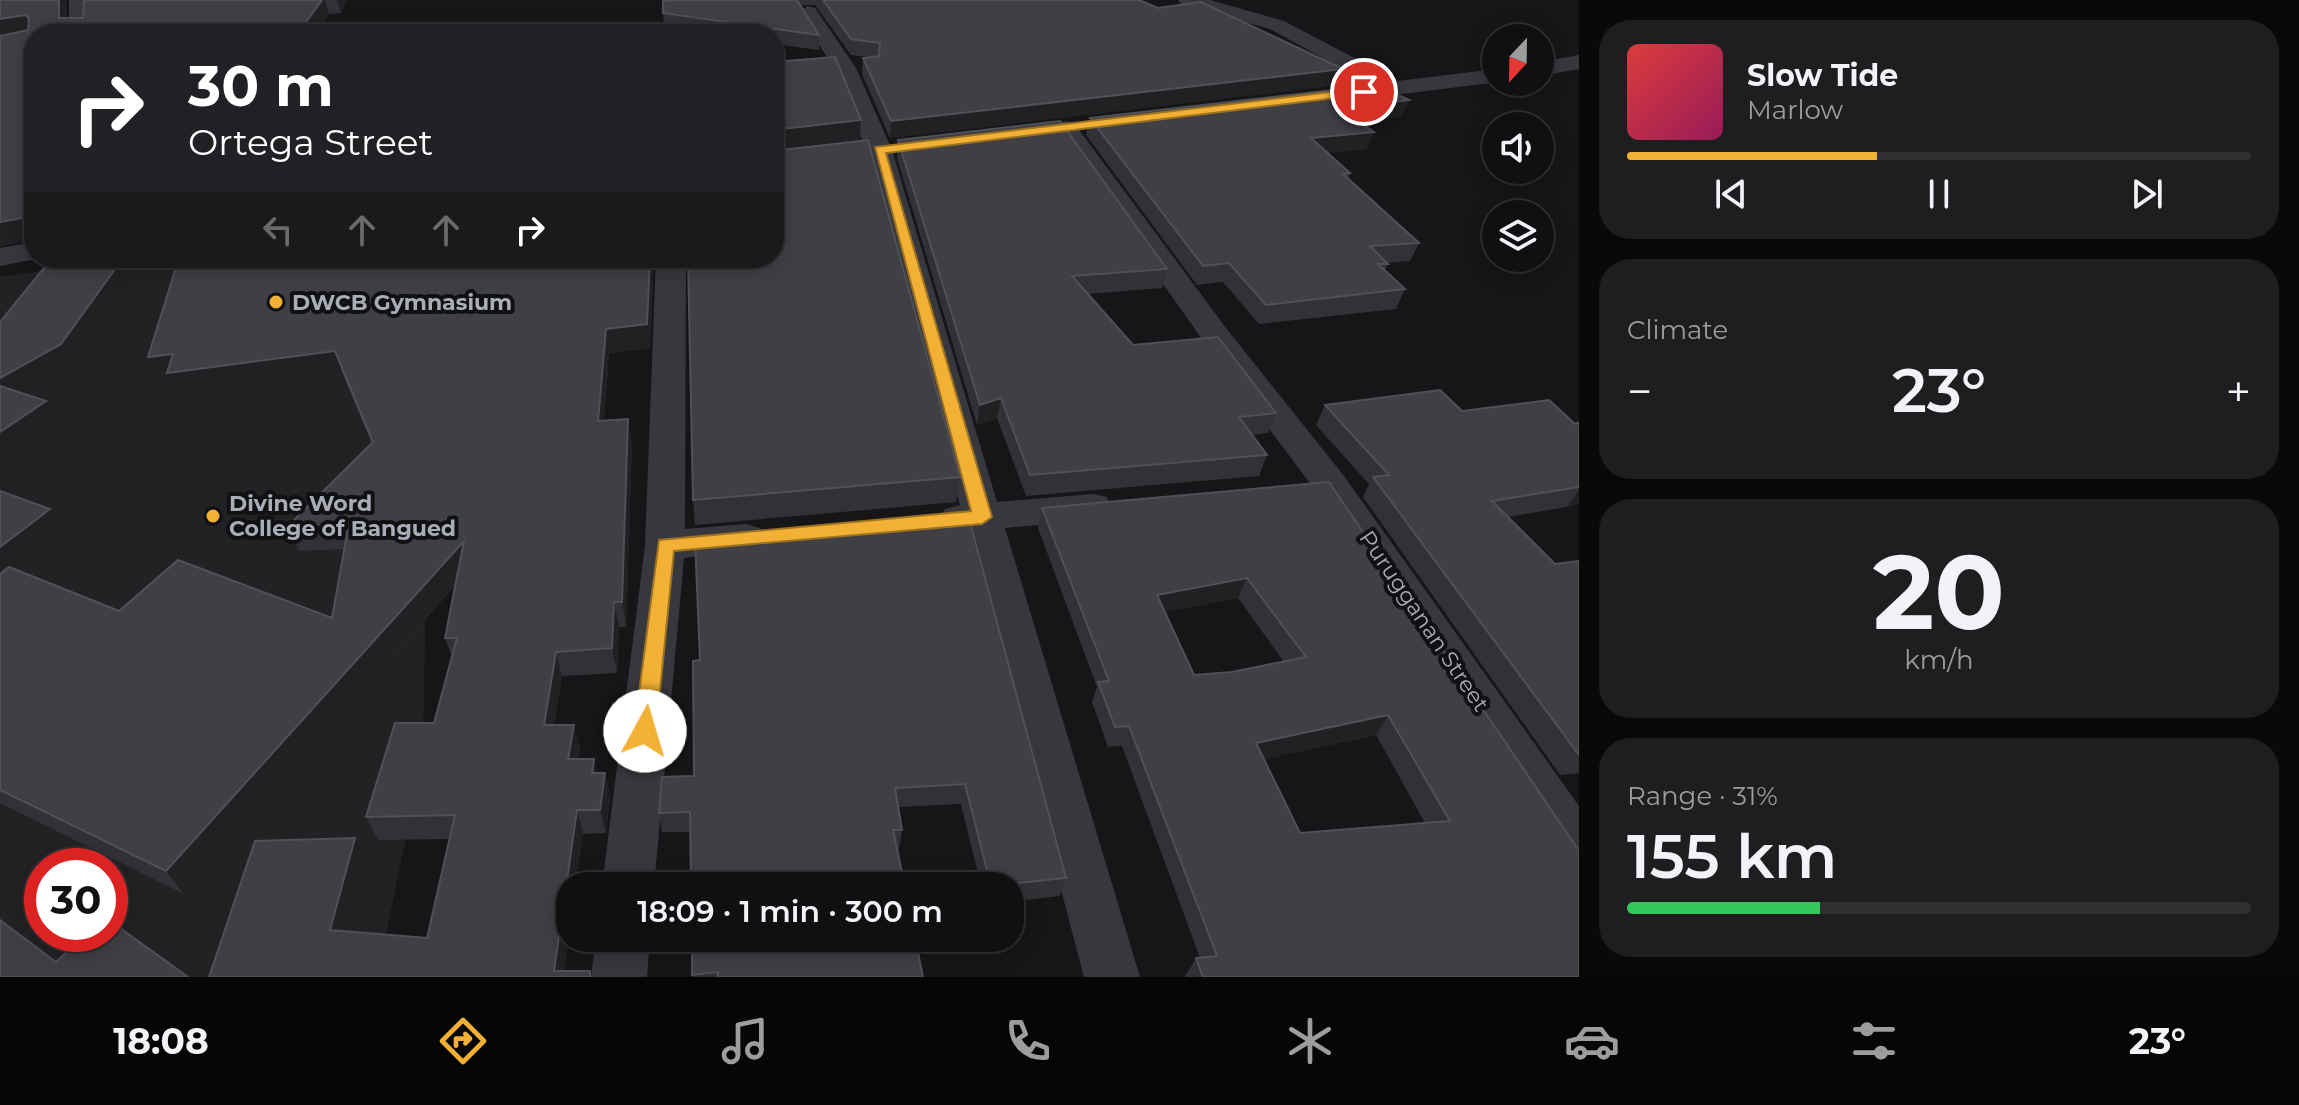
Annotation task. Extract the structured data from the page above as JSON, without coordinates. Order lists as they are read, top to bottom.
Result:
{
  "streets": {
    "street": ["Purugganan Street"]
  },
  "places": ["DWCB Gymnasium", "Divine Word College of Bangued"],
  "north": "bottom",
  "page": {
    "turn": ["30 m", "Ortega Street"],
    "song": ["Slow Tide", "Marlow"],
    "tile": [
      "Climate",
      ["20", "km/h"],
      ["Range · 31%", "155 km"]
    ],
    "heat": ["−", "23°", "+"],
    "limit": "30",
    "trip": "18:09 · 1 min · 300 m",
    "tabs": ["18:08", "23°"]
  }
}
